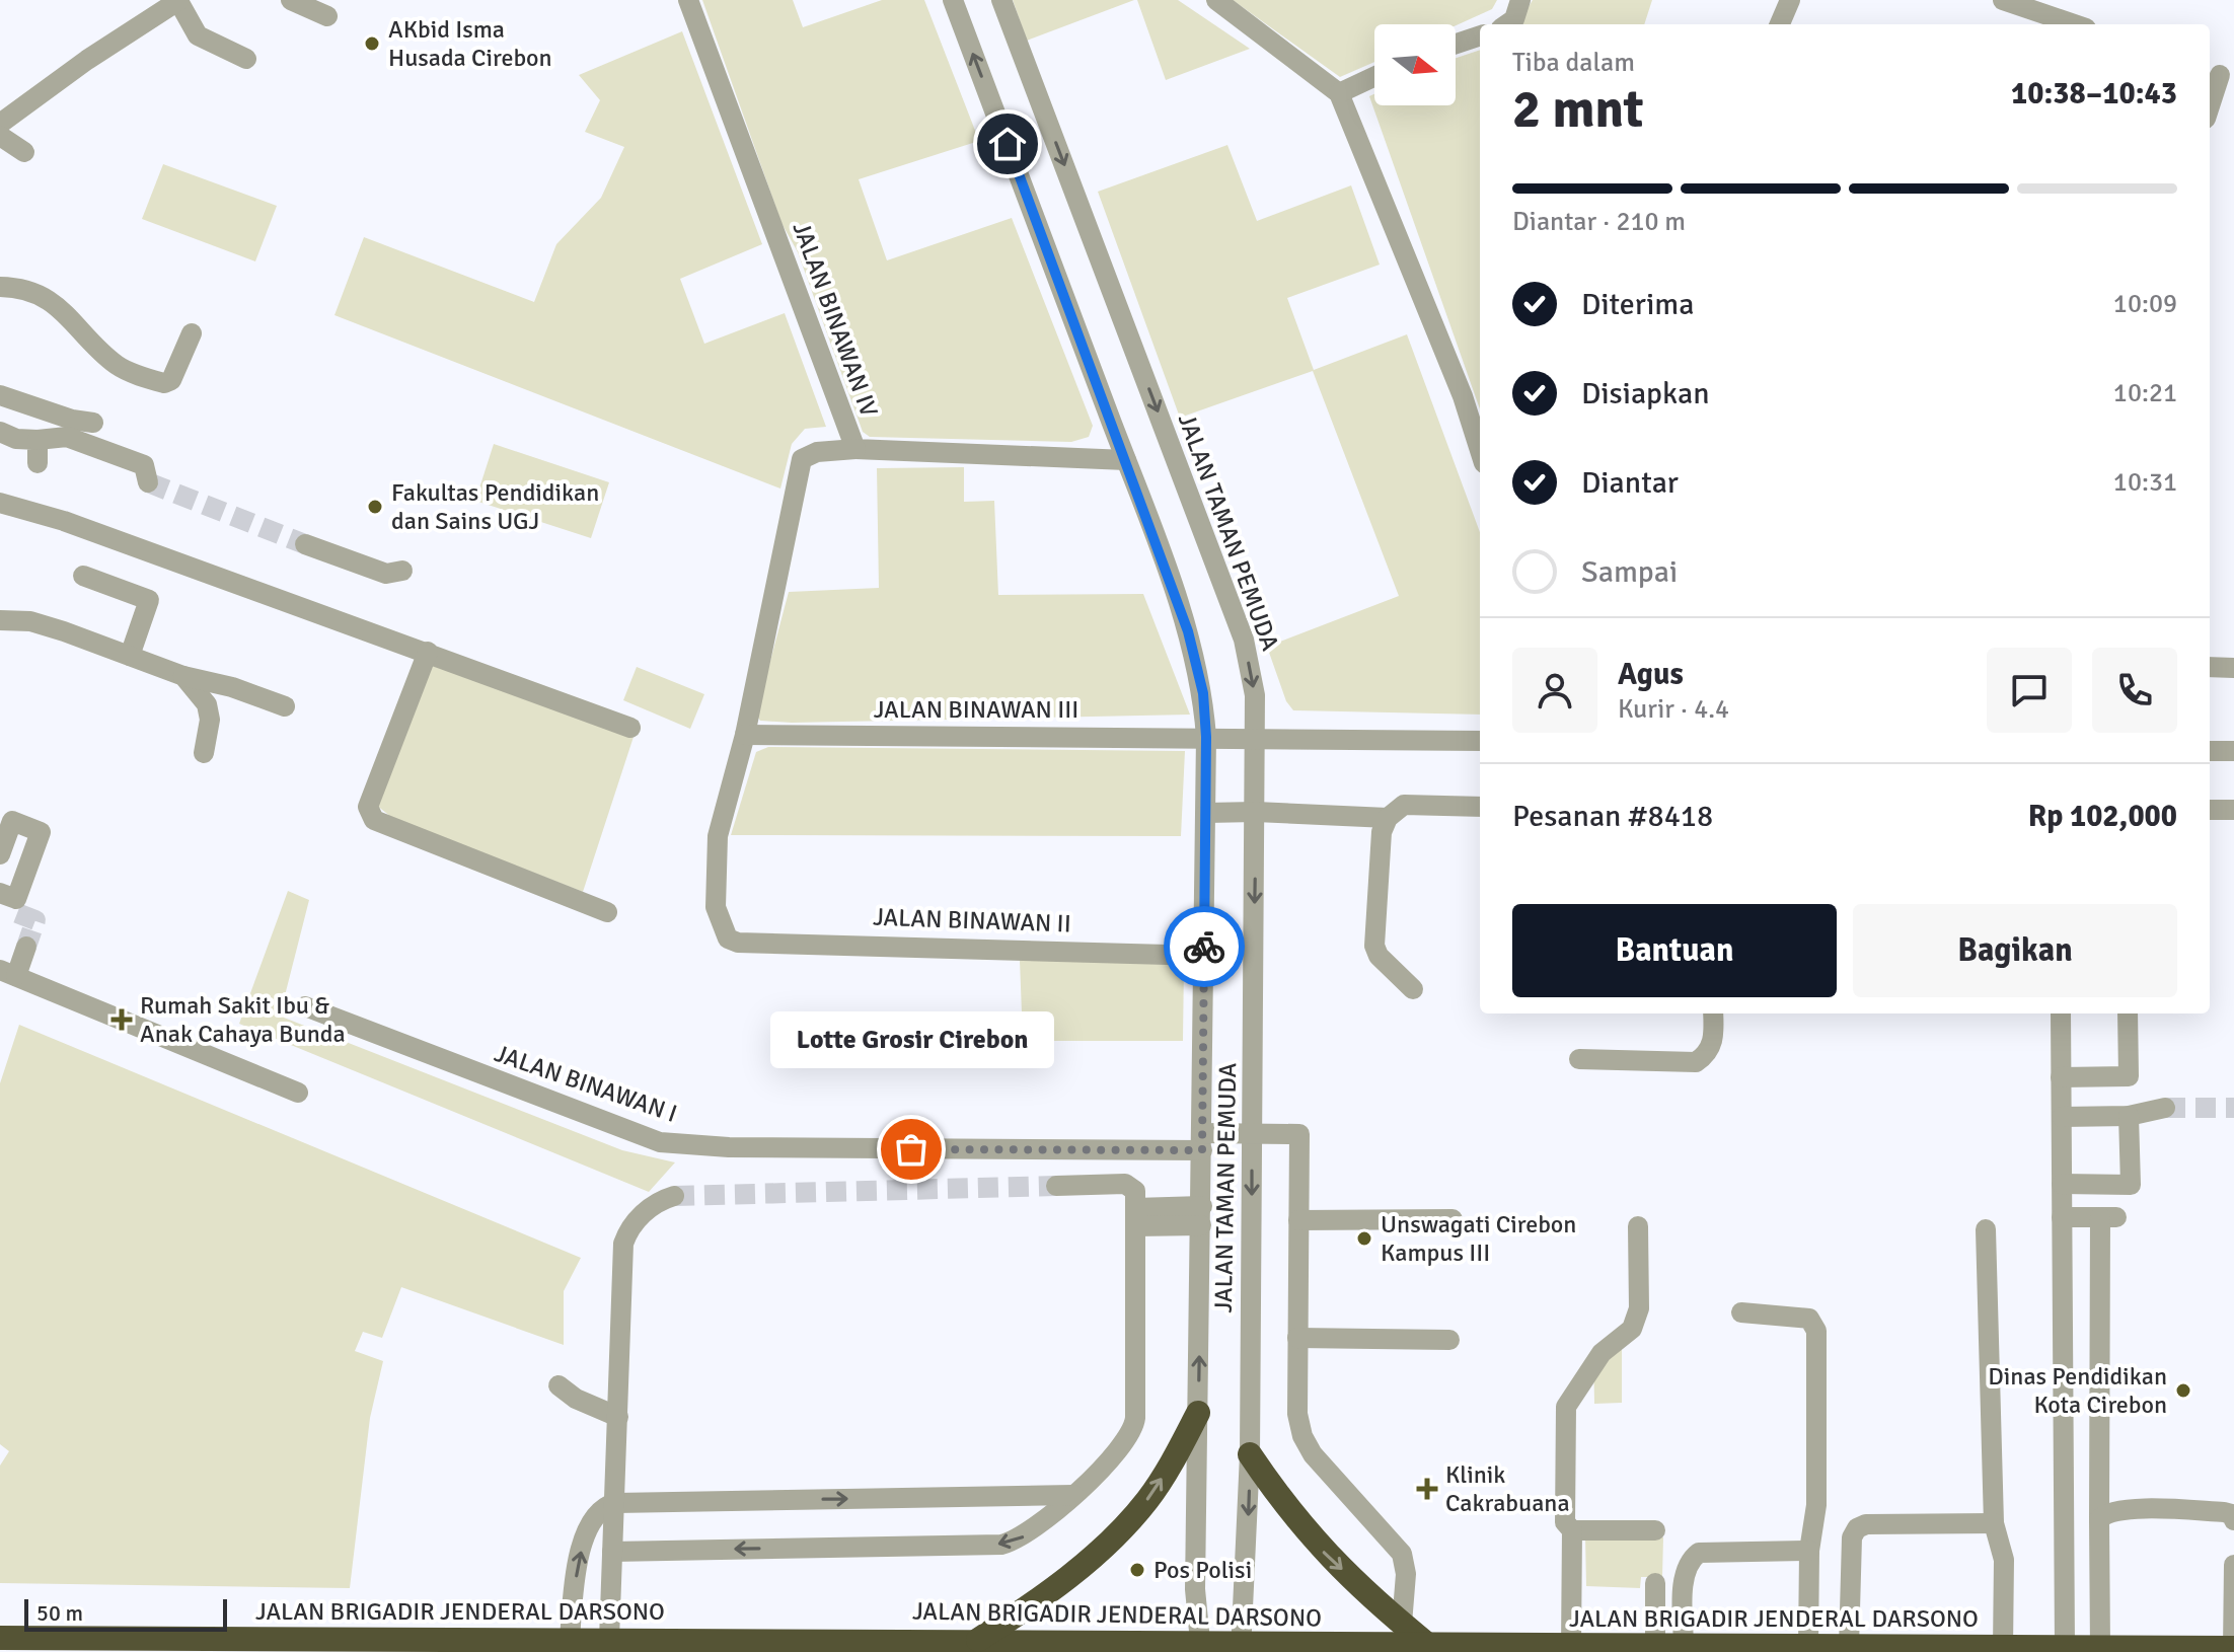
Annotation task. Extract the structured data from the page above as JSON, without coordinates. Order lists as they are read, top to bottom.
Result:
{
  "streets": {
    "highway": ["JALAN BRIGADIR JENDERAL DARSONO"],
    "street": [
      "JALAN BINAWAN IV",
      "JALAN TAMAN PEMUDA",
      "JALAN BINAWAN III",
      "JALAN BINAWAN II",
      "JALAN BINAWAN I"
    ]
  },
  "crossings": [
    ["JALAN BINAWAN IV", "JALAN TAMAN PEMUDA"],
    ["JALAN TAMAN PEMUDA", "JALAN BINAWAN III"],
    ["JALAN TAMAN PEMUDA", "JALAN BINAWAN II"],
    ["JALAN TAMAN PEMUDA", "JALAN BINAWAN I"],
    ["JALAN TAMAN PEMUDA", "JALAN BRIGADIR JENDERAL DARSONO"],
    ["JALAN BINAWAN III", "JALAN BINAWAN II"]
  ],
  "places": {
    "other": [
      "AKbid Isma Husada Cirebon",
      "Fakultas Pendidikan dan Sains UGJ",
      "Lotte Grosir Cirebon",
      "Unswagati Cirebon Kampus III",
      "Dinas Pendidikan Kota Cirebon",
      "Pos Polisi"
    ],
    "health": ["Rumah Sakit Ibu & Anak Cahaya Bunda", "Klinik Cakrabuana"]
  },
  "scale_bar": "50 m",
  "north": "right",
  "page": {
    "heading": ["2 mnt", "Tiba dalam", "10:38–10:43"],
    "panel": [
      "Agus",
      "Kurir · 4.4",
      "Pesanan #8418",
      "Rp 102,000"
    ],
    "bar": "Diantar · 210 m",
    "list": [
      ["Diterima", "10:09"],
      ["Disiapkan", "10:21"],
      ["Diantar", "10:31"],
      "Sampai"
    ],
    "buttons": ["Bantuan", "Bagikan"],
    "bubble": "Lotte Grosir Cirebon",
    "scale": "50 m"
  }
}
